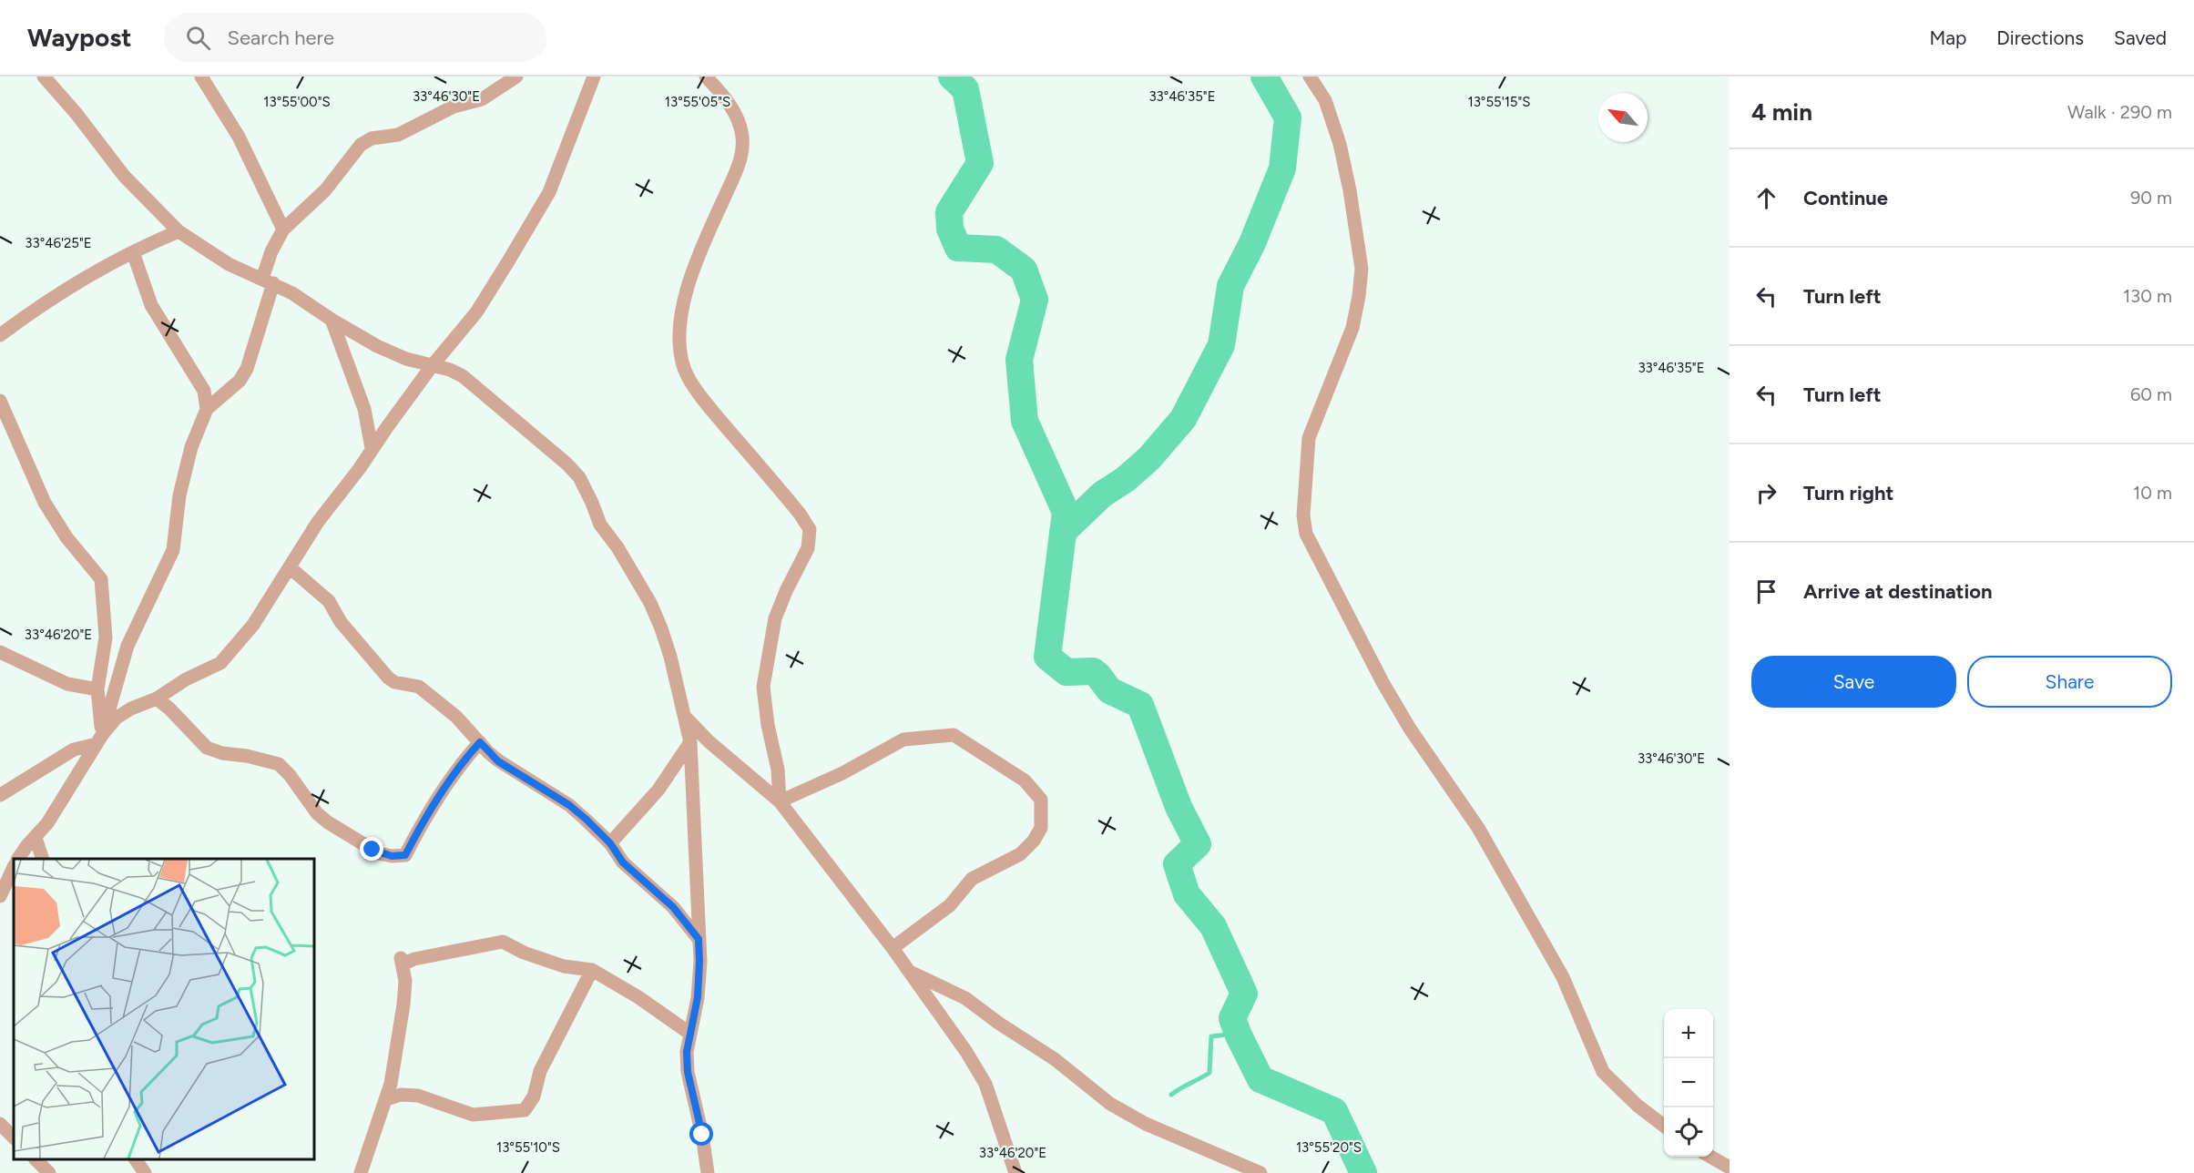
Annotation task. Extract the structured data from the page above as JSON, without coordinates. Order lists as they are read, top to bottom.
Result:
{
  "north": "top left",
  "page": {
    "header": "Waypost",
    "search": "Search here",
    "nav": ["Map", "Directions", "Saved"],
    "heading": ["4 min", "Walk · 290 m"],
    "list": [
      ["Continue", "90 m"],
      ["Turn left", "130 m"],
      ["Turn left", "60 m"],
      ["Turn right", "10 m"],
      "Arrive at destination"
    ],
    "buttons": ["Save", "Share"],
    "map_buttons": ["+", "−"]
  },
  "coordinates": [
    "33°46'30\"E",
    "33°46'35\"E",
    "13°55'00\"S",
    "13°55'05\"S",
    "13°55'15\"S",
    "33°46'25\"E",
    "33°46'20\"E",
    "13°55'10\"S",
    "13°55'20\"S"
  ]
}
